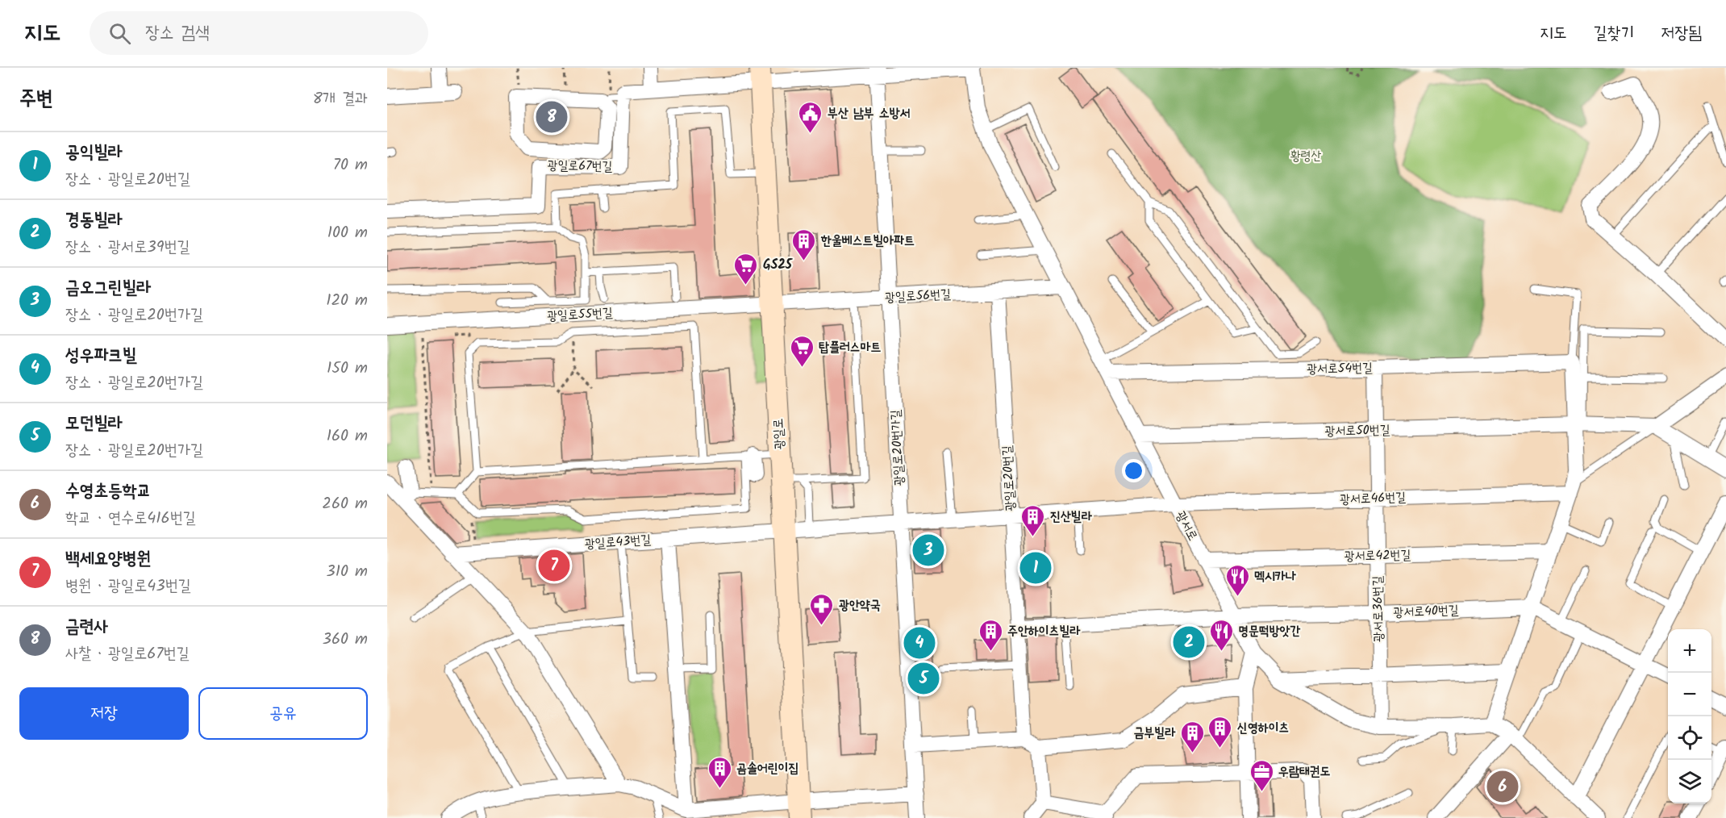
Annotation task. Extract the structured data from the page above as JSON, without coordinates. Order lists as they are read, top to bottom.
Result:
{
  "streets": {
    "street": [
      "광일로67번길",
      "광일로56번길",
      "광일로55번길",
      "광서로54번길",
      "광서로50번길",
      "광일로",
      "광일로20번가길",
      "광일로20번길",
      "광서로46번길",
      "광서로",
      "광일로43번길",
      "광서로42번길",
      "광서로36번길",
      "광서로40번길"
    ]
  },
  "crossings": [
    ["광일로56번길", "광일로55번길"],
    ["광일로56번길", "광일로"],
    ["광일로56번길", "광일로20번가길"],
    ["광일로56번길", "광일로20번길"],
    ["광일로56번길", "광서로"],
    ["광일로55번길", "광일로"],
    ["광서로54번길", "광서로"],
    ["광서로54번길", "광서로36번길"],
    ["광서로50번길", "광서로"],
    ["광서로50번길", "광서로36번길"],
    ["광일로", "광일로43번길"],
    ["광일로20번가길", "광일로43번길"],
    ["광일로20번길", "광서로46번길"],
    ["광일로20번길", "광서로40번길"],
    ["광서로46번길", "광서로"],
    ["광서로46번길", "광일로43번길"],
    ["광서로46번길", "광서로36번길"],
    ["광서로", "광서로42번길"],
    ["광서로", "광서로40번길"],
    ["광서로42번길", "광서로36번길"],
    ["광서로36번길", "광서로40번길"]
  ],
  "parks": ["황령산"],
  "places": {
    "public building": ["부산 남부 소방서"],
    "building": [
      "한울베스트빌아파트",
      "진산빌라",
      "주안하이츠빌라",
      "신영하이츠",
      "금부빌라",
      "곰솔어린이집"
    ],
    "supermarket": ["GS25", "탑플러스마트"],
    "restaurant": ["멕시카나", "명문떡방앗간"],
    "pharmacy": ["광안약국"],
    "office": ["우람태권도"]
  },
  "page": {
    "header": "지도",
    "search": "장소 검색",
    "nav": ["지도", "길찾기", "저장됨"],
    "heading": ["주변", "8개 결과"],
    "pins": [
      "8",
      "3",
      "7",
      "1",
      "2",
      "4",
      "5",
      "6"
    ],
    "list": [
      {
        "mark": "1",
        "name": "공익빌라",
        "note": "장소 · 광일로20번길",
        "value": "70 m"
      },
      {
        "mark": "2",
        "name": "경동빌라",
        "note": "장소 · 광서로39번길",
        "value": "100 m"
      },
      {
        "mark": "3",
        "name": "금오그린빌라",
        "note": "장소 · 광일로20번가길",
        "value": "120 m"
      },
      {
        "mark": "4",
        "name": "성우파크빌",
        "note": "장소 · 광일로20번가길",
        "value": "150 m"
      },
      {
        "mark": "5",
        "name": "모던빌라",
        "note": "장소 · 광일로20번가길",
        "value": "160 m"
      },
      {
        "mark": "6",
        "name": "수영초등학교",
        "note": "학교 · 연수로416번길",
        "value": "260 m"
      },
      {
        "mark": "7",
        "name": "백세요양병원",
        "note": "병원 · 광일로43번길",
        "value": "310 m"
      },
      {
        "mark": "8",
        "name": "금련사",
        "note": "사찰 · 광일로67번길",
        "value": "360 m"
      }
    ],
    "map_buttons": ["+", "−"],
    "buttons": ["저장", "공유"]
  }
}
